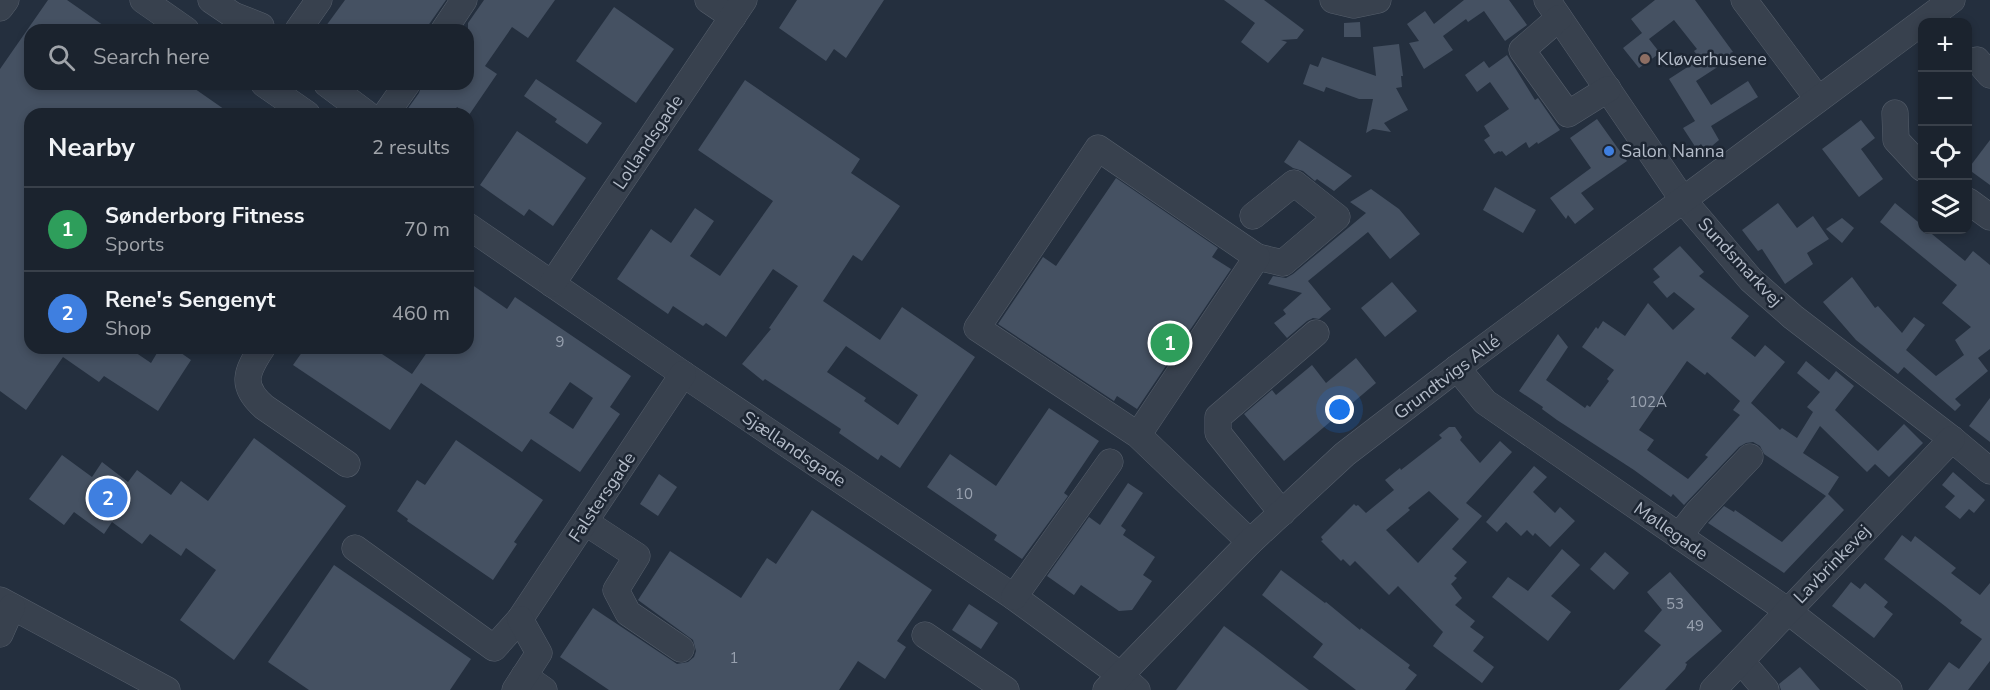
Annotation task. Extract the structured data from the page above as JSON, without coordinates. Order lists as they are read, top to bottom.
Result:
{
  "streets": {
    "street": [
      "Lollandsgade",
      "Sundsmarkvej",
      "Grundtvigs Allé",
      "Sjællandsgade",
      "Falstersgade",
      "Møllegade",
      "Lavbrinkevej"
    ]
  },
  "crossings": [
    ["Lollandsgade", "Sjællandsgade"],
    ["Sundsmarkvej", "Grundtvigs Allé"],
    ["Sundsmarkvej", "Lavbrinkevej"],
    ["Grundtvigs Allé", "Sjællandsgade"],
    ["Grundtvigs Allé", "Møllegade"],
    ["Sjællandsgade", "Falstersgade"],
    ["Møllegade", "Lavbrinkevej"]
  ],
  "places": ["Kløverhusene", "Salon Nanna"],
  "house_numbers": [
    "9",
    "102A",
    "10",
    "53",
    "49",
    "1"
  ],
  "page": {
    "map_buttons": ["+", "−"],
    "search": "Search here",
    "heading": ["Nearby", "2 results"],
    "list": [
      {
        "mark": "1",
        "name": "Sønderborg Fitness",
        "note": "Sports",
        "value": "70 m"
      },
      {
        "mark": "2",
        "name": "Rene's Sengenyt",
        "note": "Shop",
        "value": "460 m"
      }
    ],
    "pins": ["1", "2"]
  }
}
